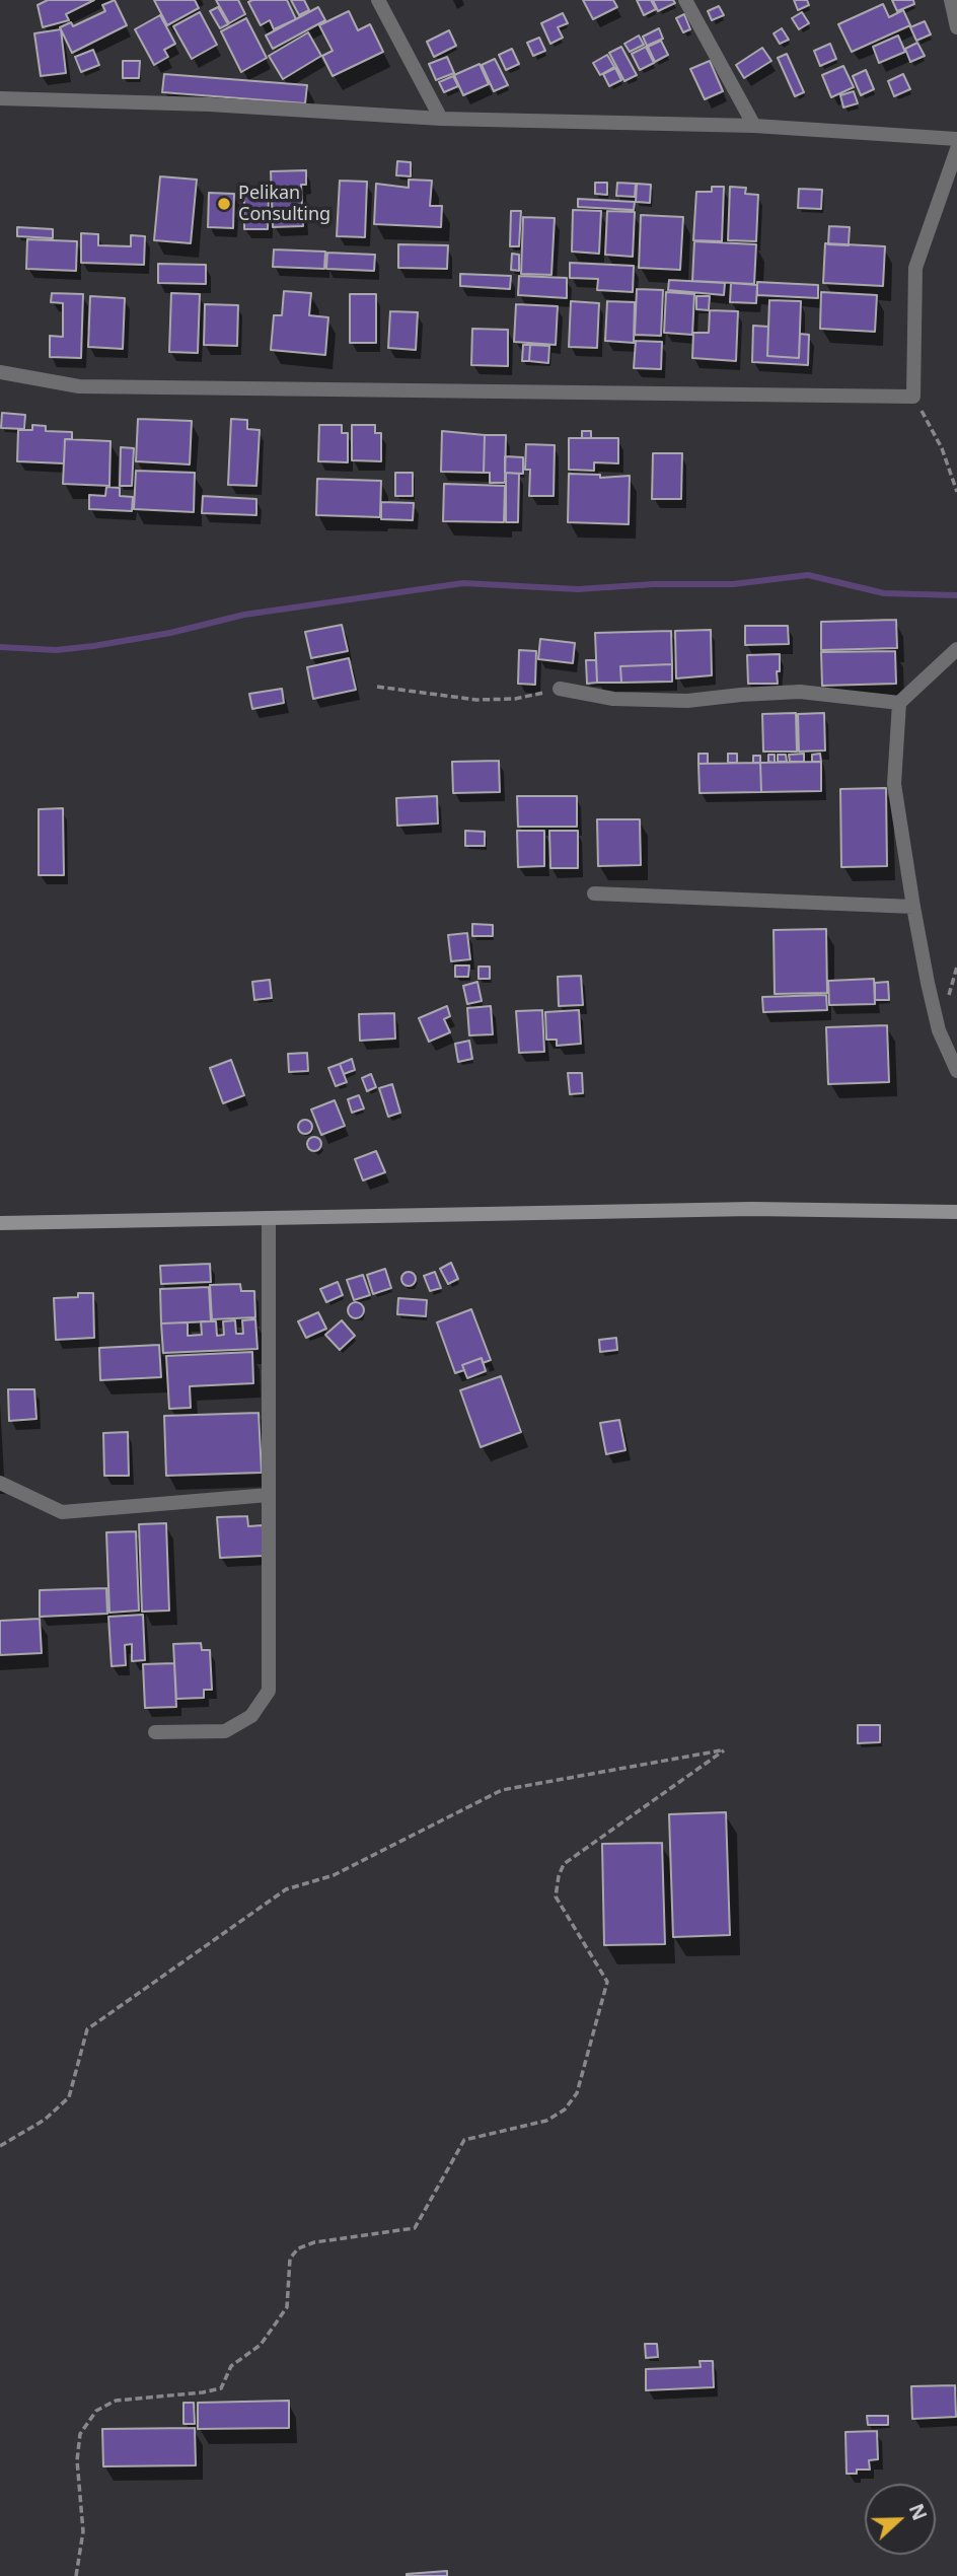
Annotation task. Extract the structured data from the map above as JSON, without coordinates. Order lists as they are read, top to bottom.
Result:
{
  "places": ["Pelikan Consulting"],
  "north": "right"
}
